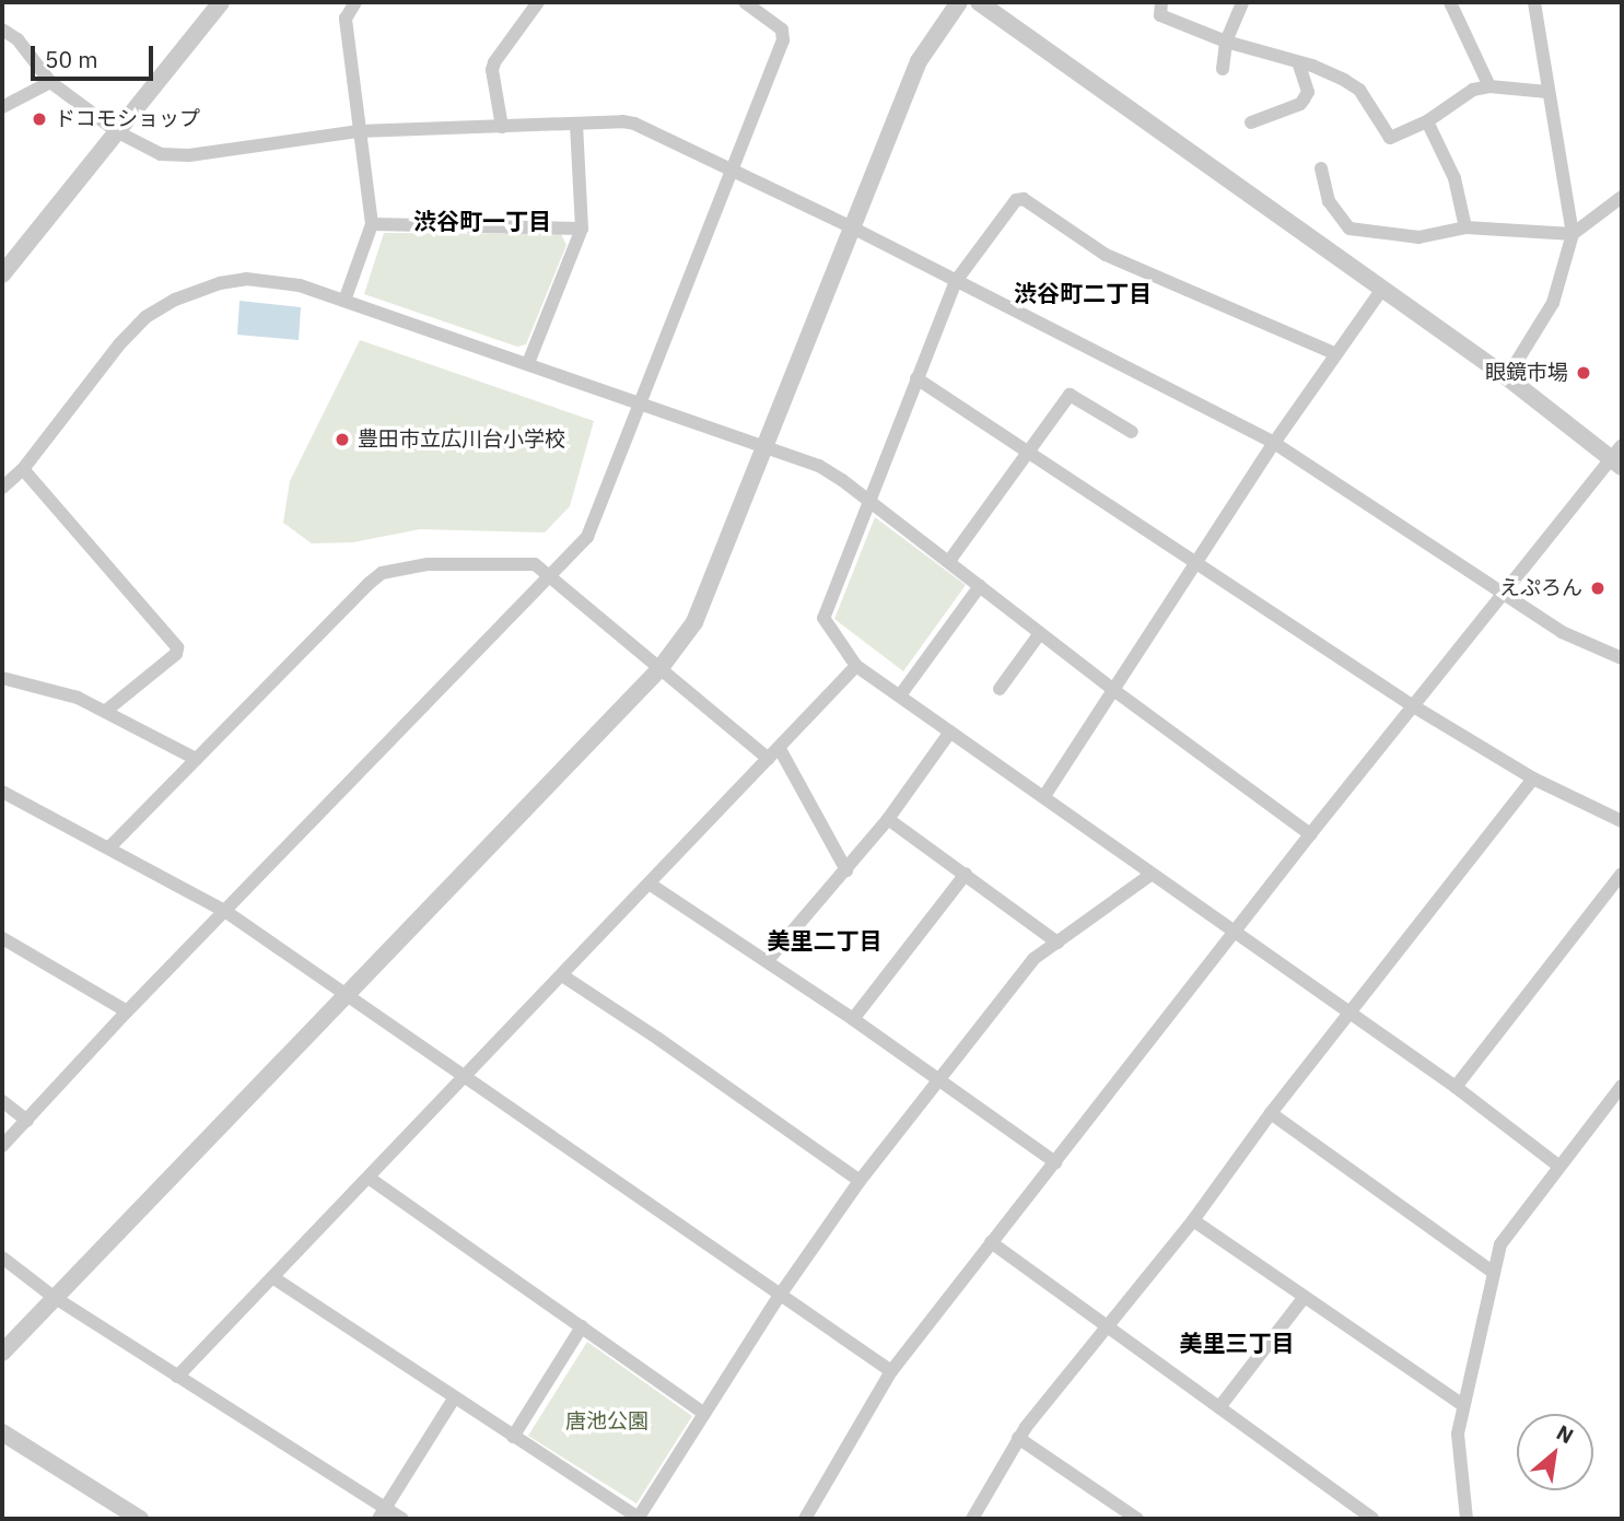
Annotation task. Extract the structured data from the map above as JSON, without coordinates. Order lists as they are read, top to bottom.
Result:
{
  "districts": [
    "渋谷町一丁目",
    "渋谷町二丁目",
    "美里二丁目",
    "美里三丁目"
  ],
  "parks": ["唐池公園"],
  "places": [
    "ドコモショップ",
    "眼鏡市場",
    "豊田市立広川台小学校",
    "えぷろん"
  ],
  "scale_bar": "50 m",
  "north": "top right"
}
